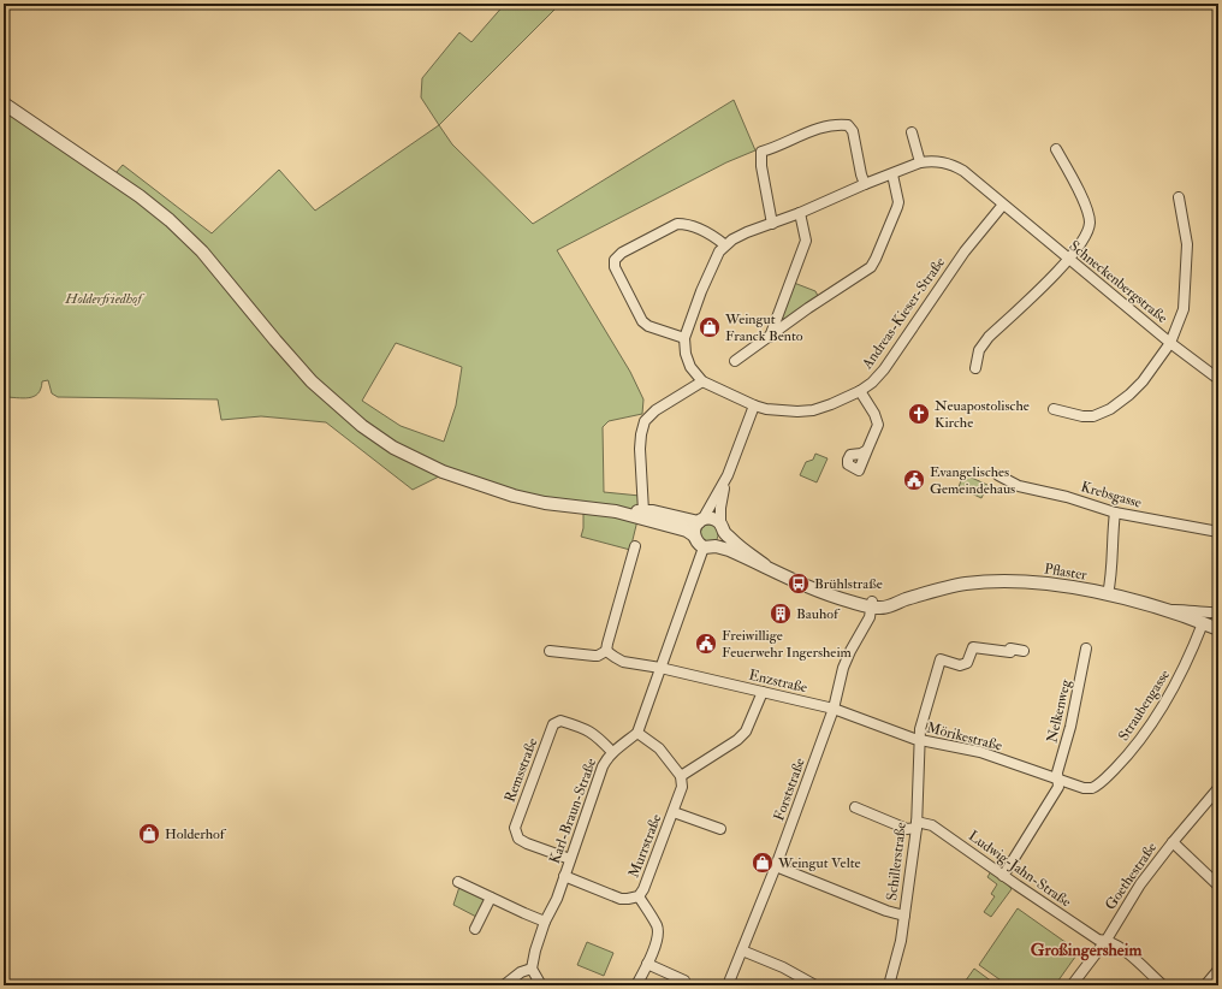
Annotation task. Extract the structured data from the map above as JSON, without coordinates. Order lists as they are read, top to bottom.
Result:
{
  "streets": {
    "street": [
      "Schneckenbergstraße",
      "Andreas-Kieser-Straße",
      "Krebsgasse",
      "Pflaster",
      "Enzstraße",
      "Straubengasse",
      "Nelkenweg",
      "Mörikestraße",
      "Remsstraße",
      "Forststraße",
      "Karl-Braun-Straße",
      "Murrstraße",
      "Schillerstraße",
      "Ludwig-Jahn-Straße",
      "Goethestraße"
    ]
  },
  "crossings": [
    ["Schneckenbergstraße", "Andreas-Kieser-Straße"],
    ["Pflaster", "Straubengasse"],
    ["Pflaster", "Forststraße"],
    ["Enzstraße", "Mörikestraße"],
    ["Enzstraße", "Forststraße"],
    ["Straubengasse", "Mörikestraße"],
    ["Nelkenweg", "Mörikestraße"],
    ["Nelkenweg", "Ludwig-Jahn-Straße"],
    ["Mörikestraße", "Forststraße"],
    ["Mörikestraße", "Schillerstraße"],
    ["Remsstraße", "Karl-Braun-Straße"],
    ["Karl-Braun-Straße", "Murrstraße"],
    ["Schillerstraße", "Ludwig-Jahn-Straße"],
    ["Ludwig-Jahn-Straße", "Goethestraße"]
  ],
  "districts": ["Großingersheim"],
  "parks": ["Holderfriedhof"],
  "places": {
    "shop": ["Weingut Franck Bento", "Holderhof", "Weingut Velte"],
    "church": ["Neuapostolische Kirche"],
    "public building": ["Evangelisches Gemeindehaus", "Freiwillige Feuerwehr Ingersheim"],
    "bus stop": ["Brühlstraße"],
    "building": ["Bauhof"]
  }
}
